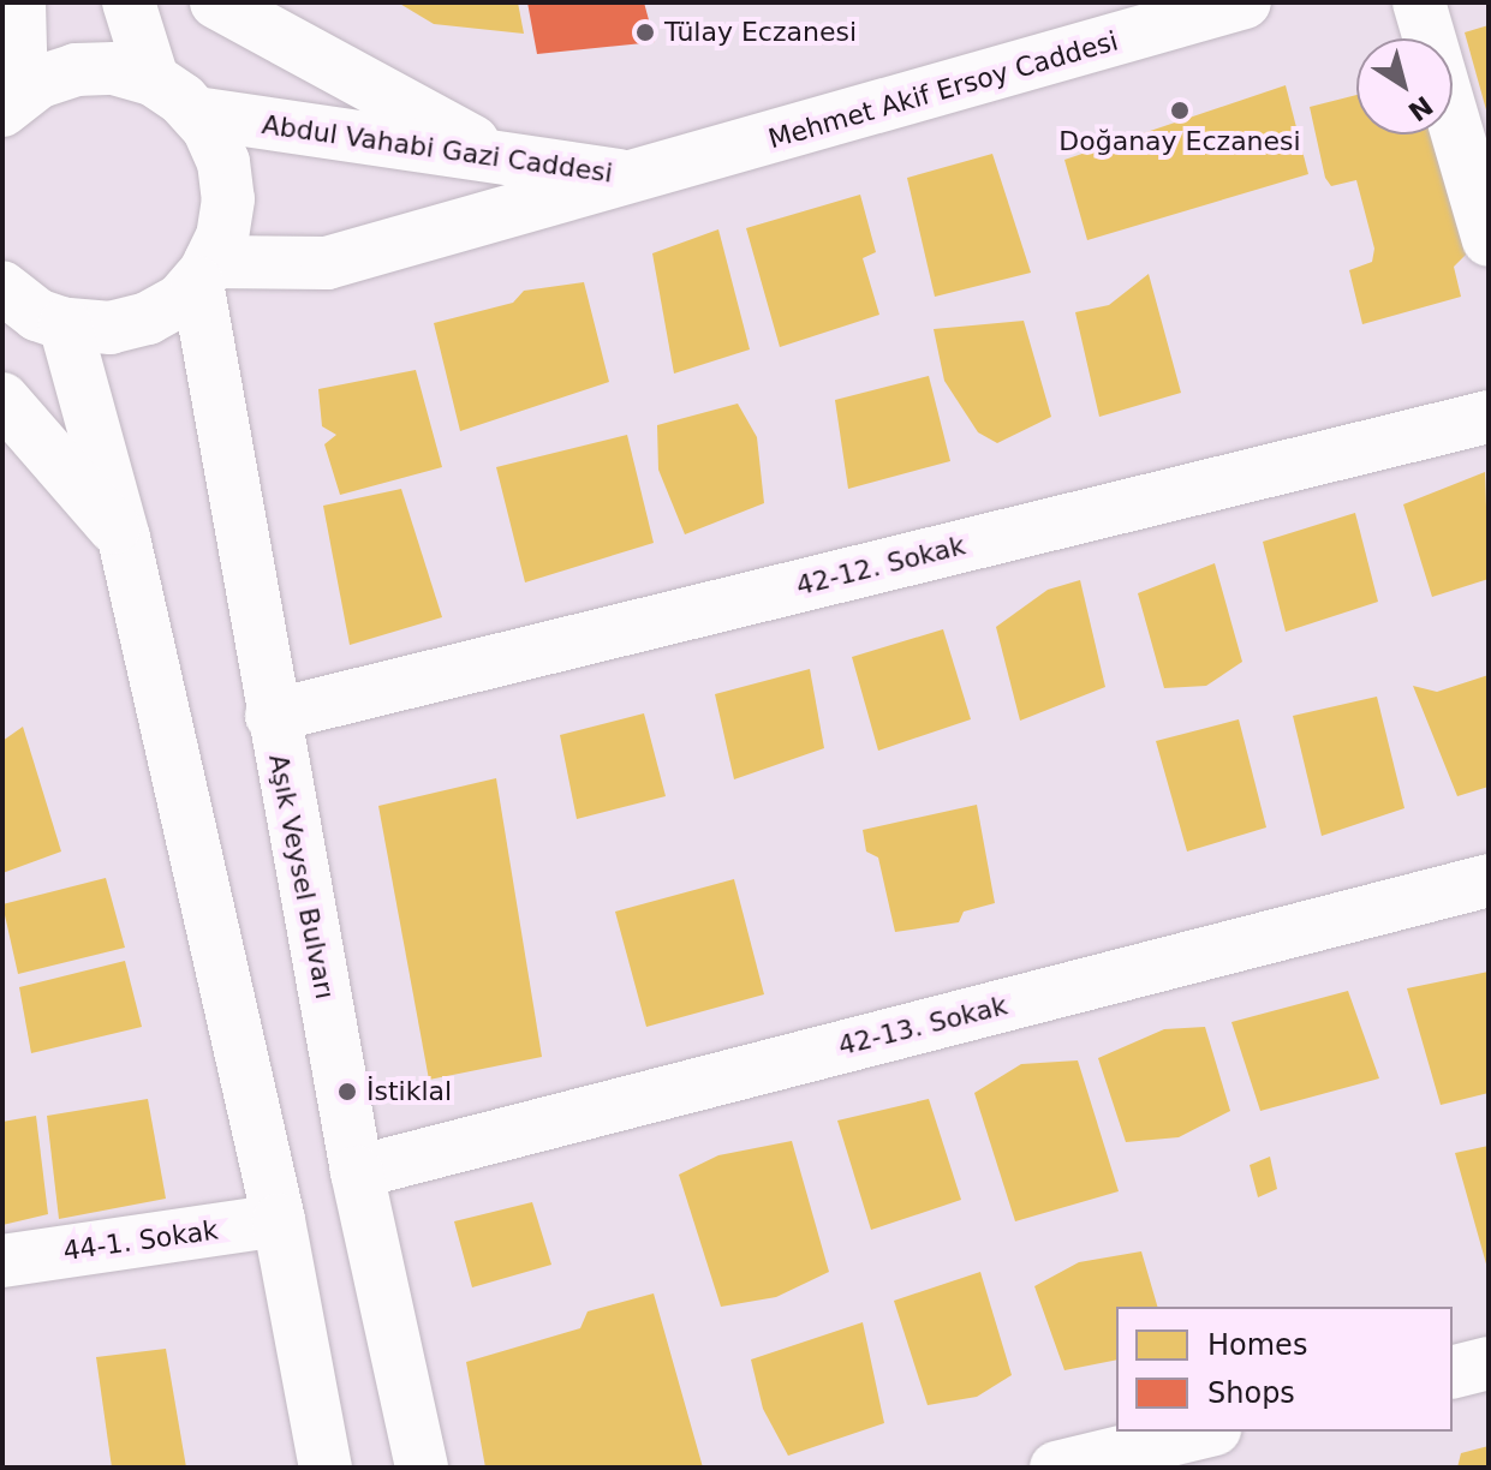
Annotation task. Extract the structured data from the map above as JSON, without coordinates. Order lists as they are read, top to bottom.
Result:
{
  "streets": {
    "main road": [
      "Mehmet Akif Ersoy Caddesi",
      "Abdul Vahabi Gazi Caddesi",
      "42-12. Sokak",
      "Aşık Veysel Bulvarı",
      "42-13. Sokak",
      "44-1. Sokak"
    ]
  },
  "crossings": [
    ["Mehmet Akif Ersoy Caddesi", "Abdul Vahabi Gazi Caddesi"],
    ["Abdul Vahabi Gazi Caddesi", "Aşık Veysel Bulvarı"],
    ["42-12. Sokak", "Aşık Veysel Bulvarı"],
    ["Aşık Veysel Bulvarı", "42-13. Sokak"]
  ],
  "places": ["Tülay Eczanesi", "Doğanay Eczanesi", "İstiklal"],
  "legend": ["Homes", "Shops"],
  "north": "bottom right"
}
